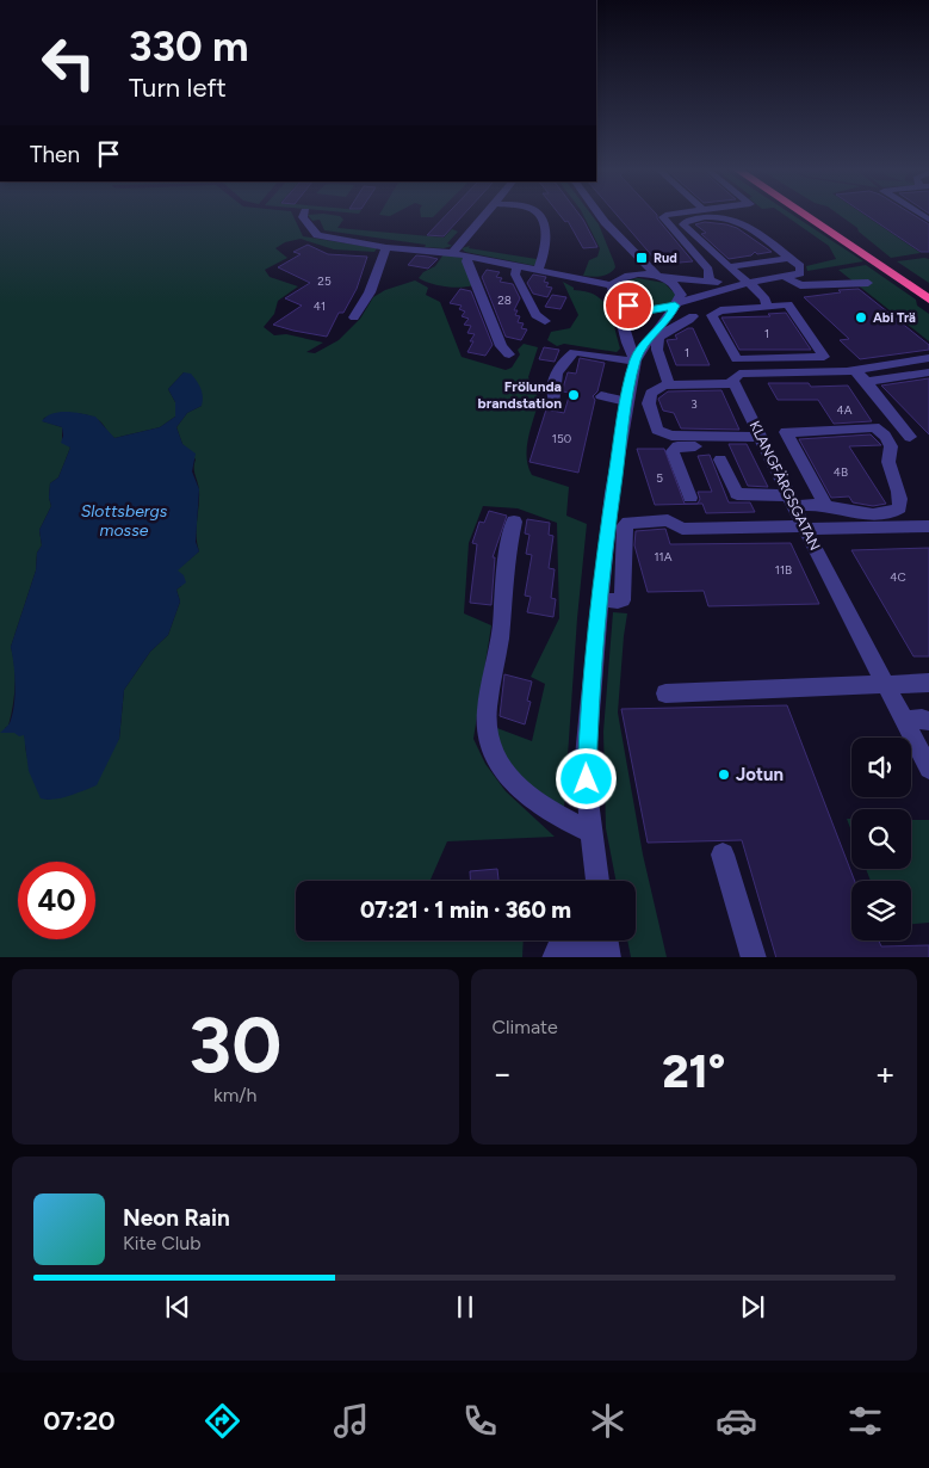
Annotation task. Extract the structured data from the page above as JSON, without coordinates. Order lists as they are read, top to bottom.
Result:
{
  "streets": {
    "street": ["KLANGFÄRGSGATAN"]
  },
  "water": ["Slottsbergs mosse"],
  "places": {
    "transit": ["Rud"],
    "other": ["Abi Trä", "Frölunda brandstation", "Jotun"]
  },
  "house_numbers": [
    "25",
    "28",
    "41",
    "1",
    "1",
    "3",
    "4A",
    "150",
    "4B",
    "5",
    "11A",
    "11B",
    "4C"
  ],
  "page": {
    "turn": ["330 m", "Turn left"],
    "then": "Then",
    "limit": "40",
    "trip": "07:21 · 1 min · 360 m",
    "tile": [
      ["30", "km/h"],
      "Climate"
    ],
    "heat": ["−", "21°", "+"],
    "song": ["Neon Rain", "Kite Club"],
    "tabs": "07:20"
  }
}
